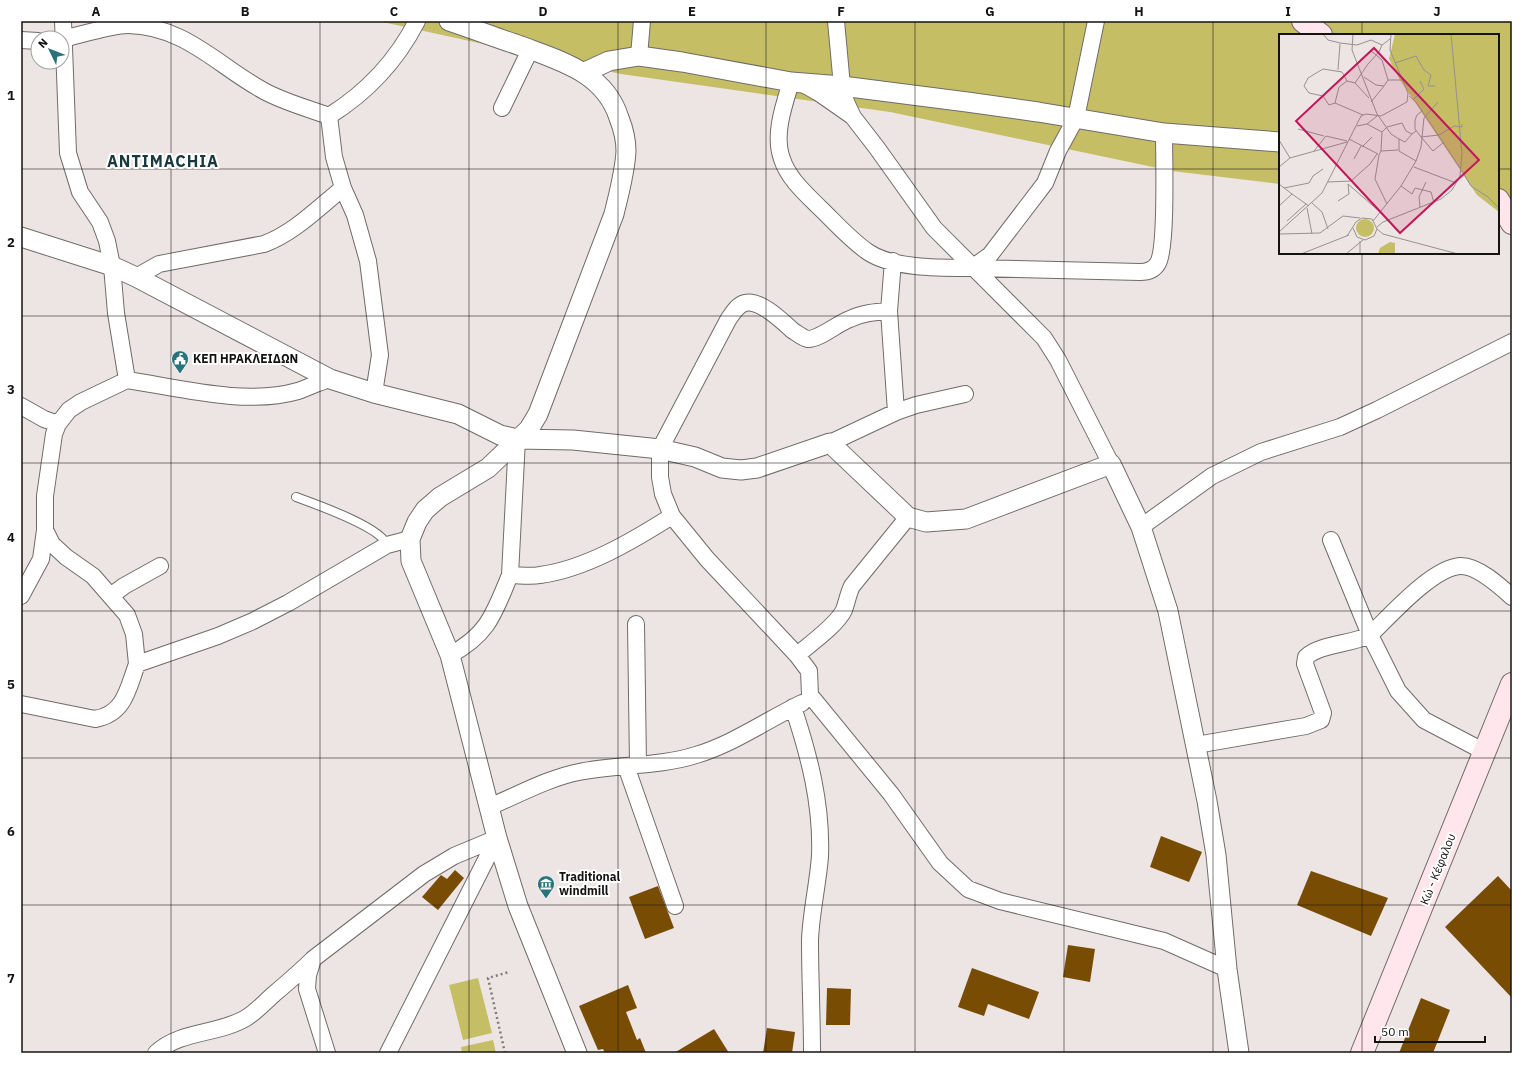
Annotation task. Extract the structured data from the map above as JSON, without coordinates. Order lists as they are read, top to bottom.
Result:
{
  "streets": {
    "main road": ["Κώ - Κέφαλου"]
  },
  "districts": ["ANTIMACHIA"],
  "places": {
    "public building": ["ΚΕΠ ΗΡΑΚΛΕΙΔΩΝ"],
    "museum": ["Traditional windmill"]
  },
  "scale_bar": "50 m",
  "north": "top left",
  "grid": {
    "columns": [
      "A",
      "B",
      "C",
      "D",
      "E",
      "F",
      "G",
      "H",
      "I",
      "J"
    ],
    "rows": [
      "1",
      "2",
      "3",
      "4",
      "5",
      "6",
      "7"
    ]
  }
}
